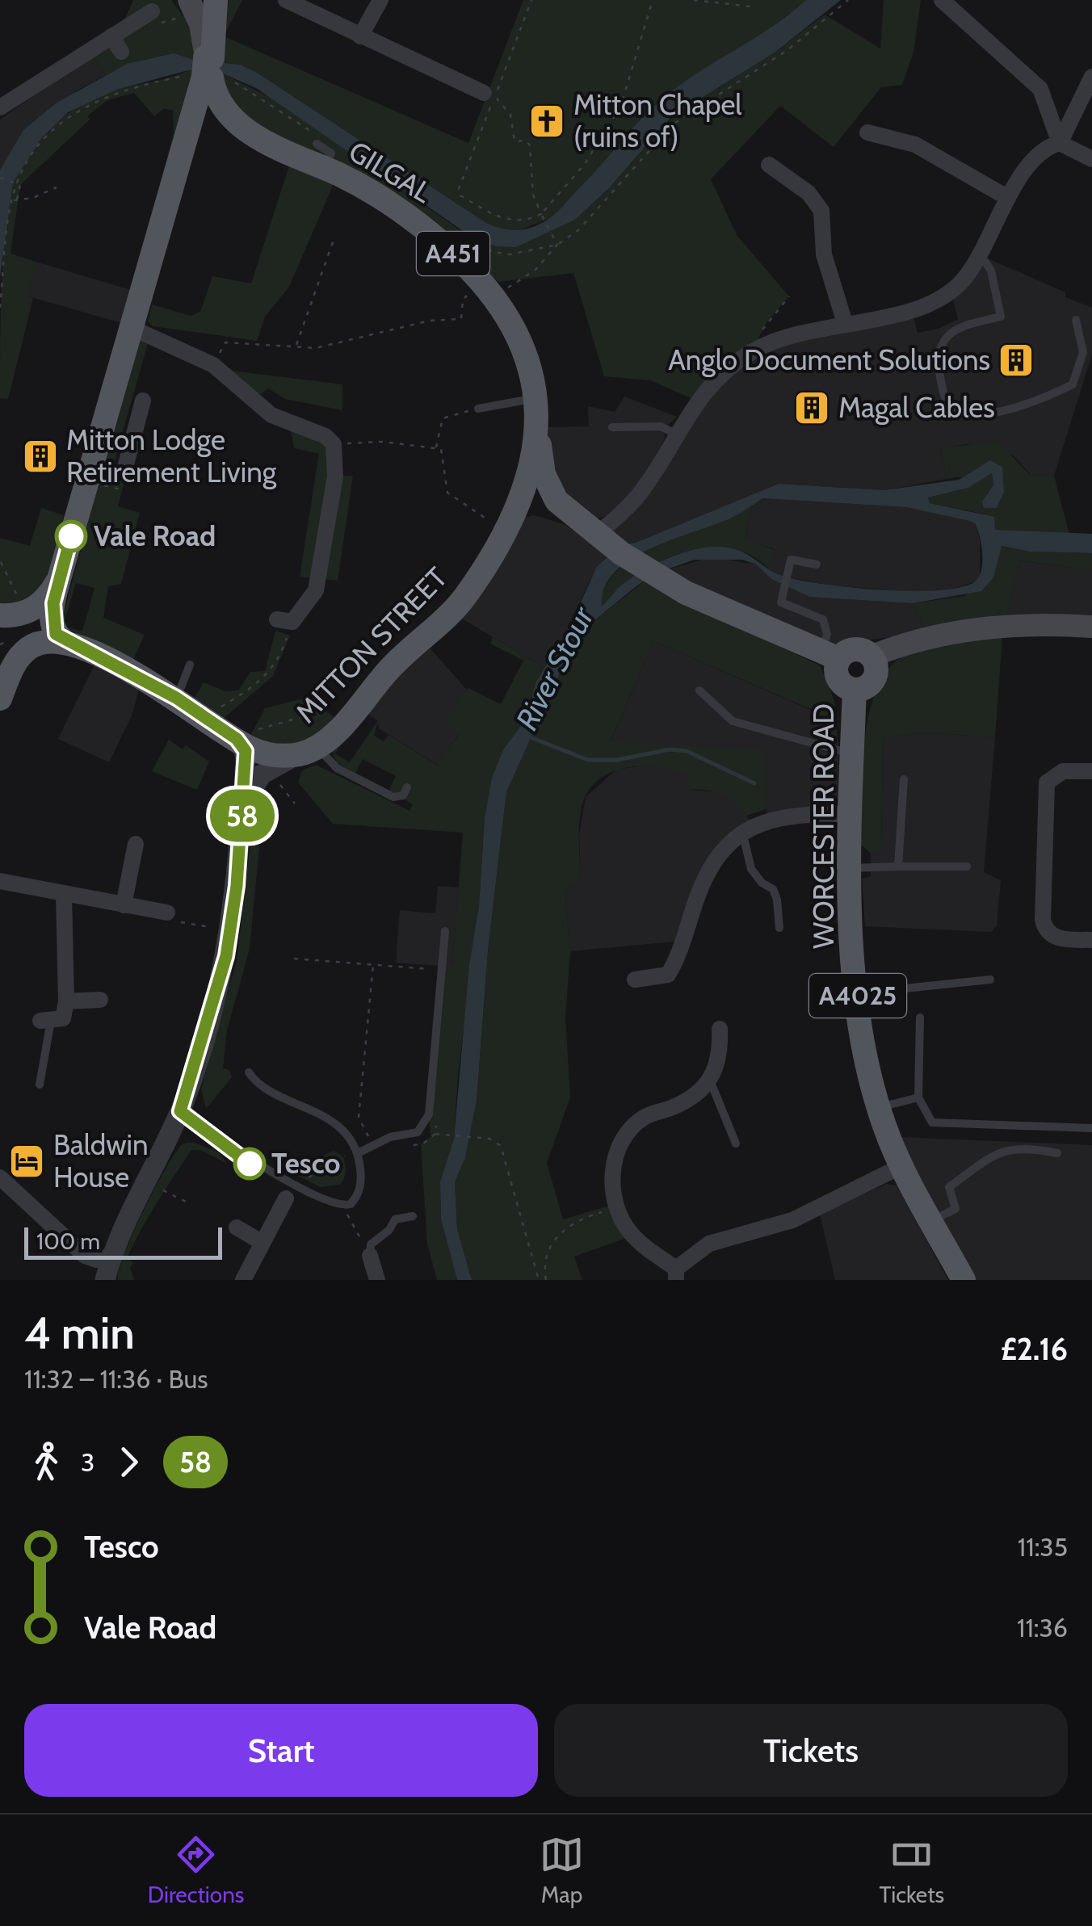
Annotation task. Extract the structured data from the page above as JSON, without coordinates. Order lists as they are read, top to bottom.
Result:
{
  "streets": {
    "main road": [
      "GILGAL",
      "A451",
      "MITTON STREET",
      "WORCESTER ROAD",
      "A4025"
    ]
  },
  "crossings": [
    ["GILGAL", "A451"],
    ["GILGAL", "MITTON STREET"],
    ["A451", "MITTON STREET"],
    ["WORCESTER ROAD", "A4025"]
  ],
  "water": ["River Stour"],
  "places": {
    "church": ["Mitton Chapel (ruins of)"],
    "building": ["Anglo Document Solutions", "Magal Cables", "Mitton Lodge Retirement Living"],
    "other": ["Vale Road", "Tesco"],
    "hotel": ["Baldwin House"]
  },
  "lines": ["bus line 58"],
  "scale_bar": "100 m",
  "page": {
    "on_map": "58",
    "scale": "100 m",
    "heading": ["4 min", "11:32 – 11:36 · Bus", "£2.16"],
    "legs": ["3", "58"],
    "list": [
      {
        "name": "Tesco",
        "value": "11:35"
      },
      {
        "name": "Vale Road",
        "value": "11:36"
      }
    ],
    "buttons": ["Start", "Tickets"],
    "tabs": ["Directions", "Map", "Tickets"]
  }
}
